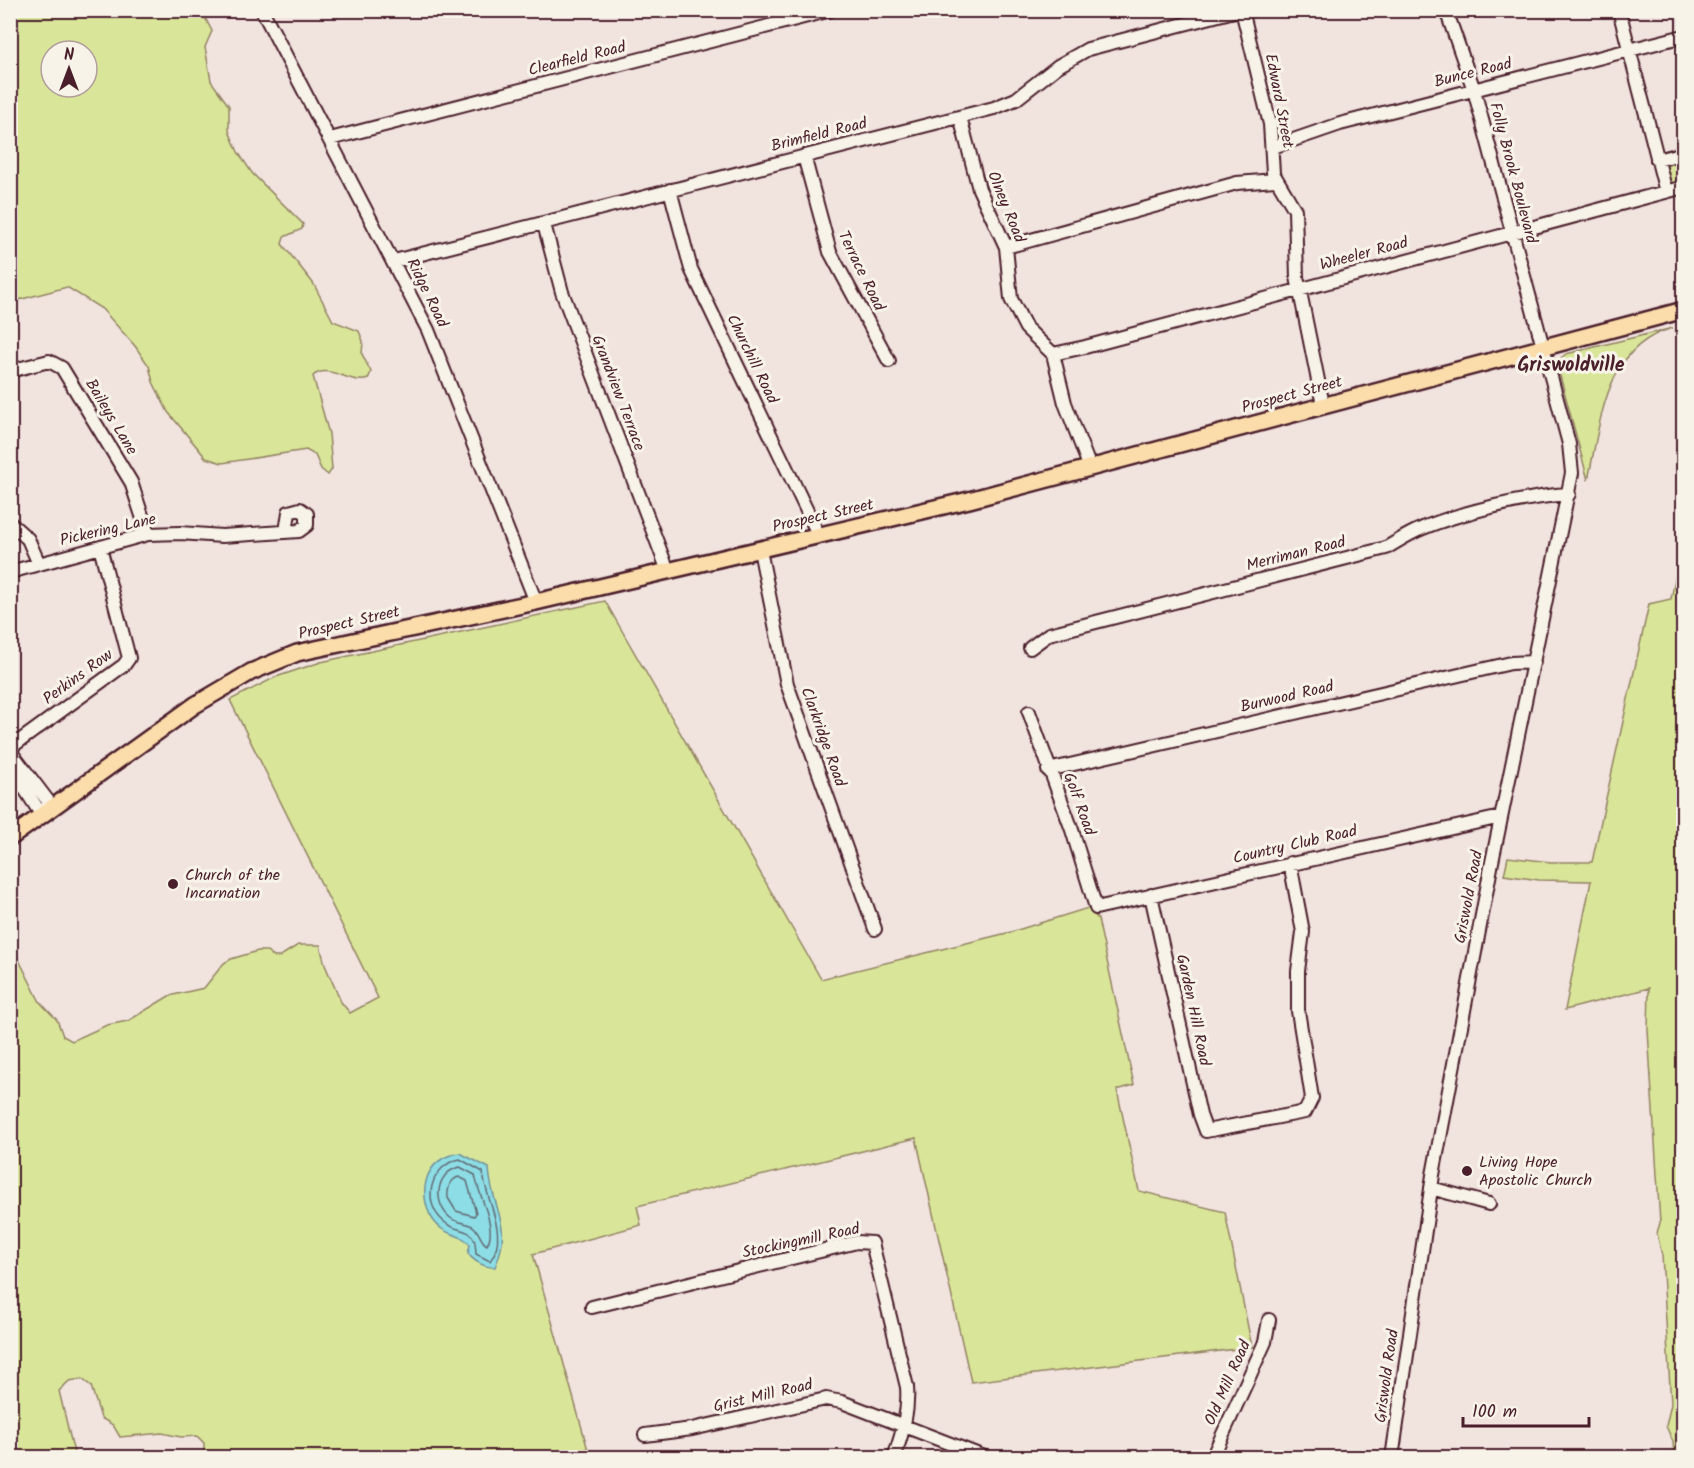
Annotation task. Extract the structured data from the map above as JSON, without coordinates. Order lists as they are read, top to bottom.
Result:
{
  "streets": {
    "main road": ["Prospect Street"],
    "street": [
      "Clearfield Road",
      "Bunce Road",
      "Edward Street",
      "Brimfield Road",
      "Folly Brook Boulevard",
      "Olney Road",
      "Wheeler Road",
      "Terrace Road",
      "Ridge Road",
      "Churchill Road",
      "Grandview Terrace",
      "Baileys Lane",
      "Pickering Lane",
      "Merriman Road",
      "Perkins Row",
      "Burwood Road",
      "Clarkridge Road",
      "Golf Road",
      "Country Club Road",
      "Griswold Road",
      "Garden Hill Road",
      "Stockingmill Road",
      "Old Mill Road",
      "Grist Mill Road"
    ]
  },
  "crossings": [
    ["Clearfield Road", "Ridge Road"],
    ["Bunce Road", "Edward Street"],
    ["Bunce Road", "Folly Brook Boulevard"],
    ["Edward Street", "Brimfield Road"],
    ["Brimfield Road", "Olney Road"],
    ["Brimfield Road", "Terrace Road"],
    ["Brimfield Road", "Ridge Road"],
    ["Brimfield Road", "Churchill Road"],
    ["Brimfield Road", "Grandview Terrace"],
    ["Folly Brook Boulevard", "Wheeler Road"],
    ["Folly Brook Boulevard", "Prospect Street"],
    ["Folly Brook Boulevard", "Griswold Road"],
    ["Olney Road", "Wheeler Road"],
    ["Ridge Road", "Prospect Street"],
    ["Churchill Road", "Prospect Street"],
    ["Grandview Terrace", "Prospect Street"],
    ["Prospect Street", "Clarkridge Road"],
    ["Prospect Street", "Griswold Road"],
    ["Baileys Lane", "Pickering Lane"],
    ["Pickering Lane", "Perkins Row"],
    ["Merriman Road", "Griswold Road"],
    ["Burwood Road", "Golf Road"],
    ["Burwood Road", "Griswold Road"],
    ["Golf Road", "Country Club Road"],
    ["Country Club Road", "Griswold Road"],
    ["Country Club Road", "Garden Hill Road"],
    ["Stockingmill Road", "Grist Mill Road"]
  ],
  "districts": ["Griswoldville"],
  "places": ["Church of the Incarnation", "Living Hope Apostolic Church"],
  "scale_bar": "100 m",
  "north": "top"
}
